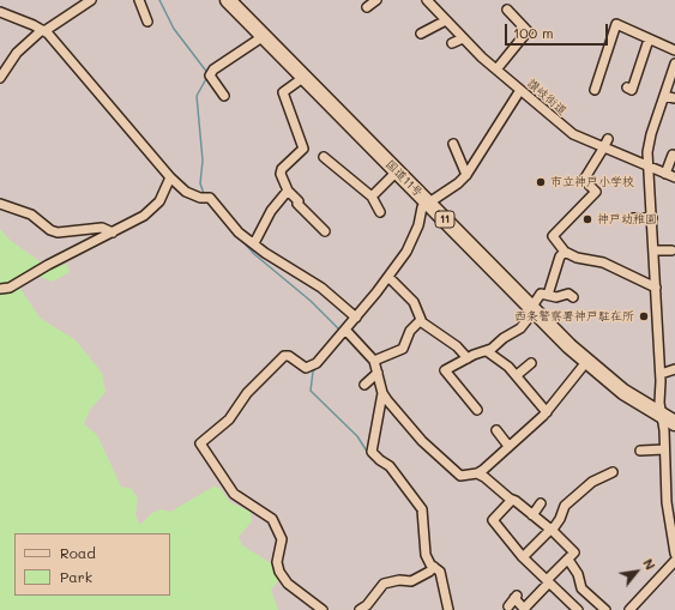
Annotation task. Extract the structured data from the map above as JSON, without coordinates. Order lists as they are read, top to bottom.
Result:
{
  "streets": {
    "highway": ["国道11号", "11"],
    "street": ["讃岐街道"]
  },
  "places": ["市立神戸小学校", "神戸幼稚園", "西条警察署神戸駐在所"],
  "legend": ["Road", "Park"],
  "scale_bar": "100 m",
  "north": "top right"
}
